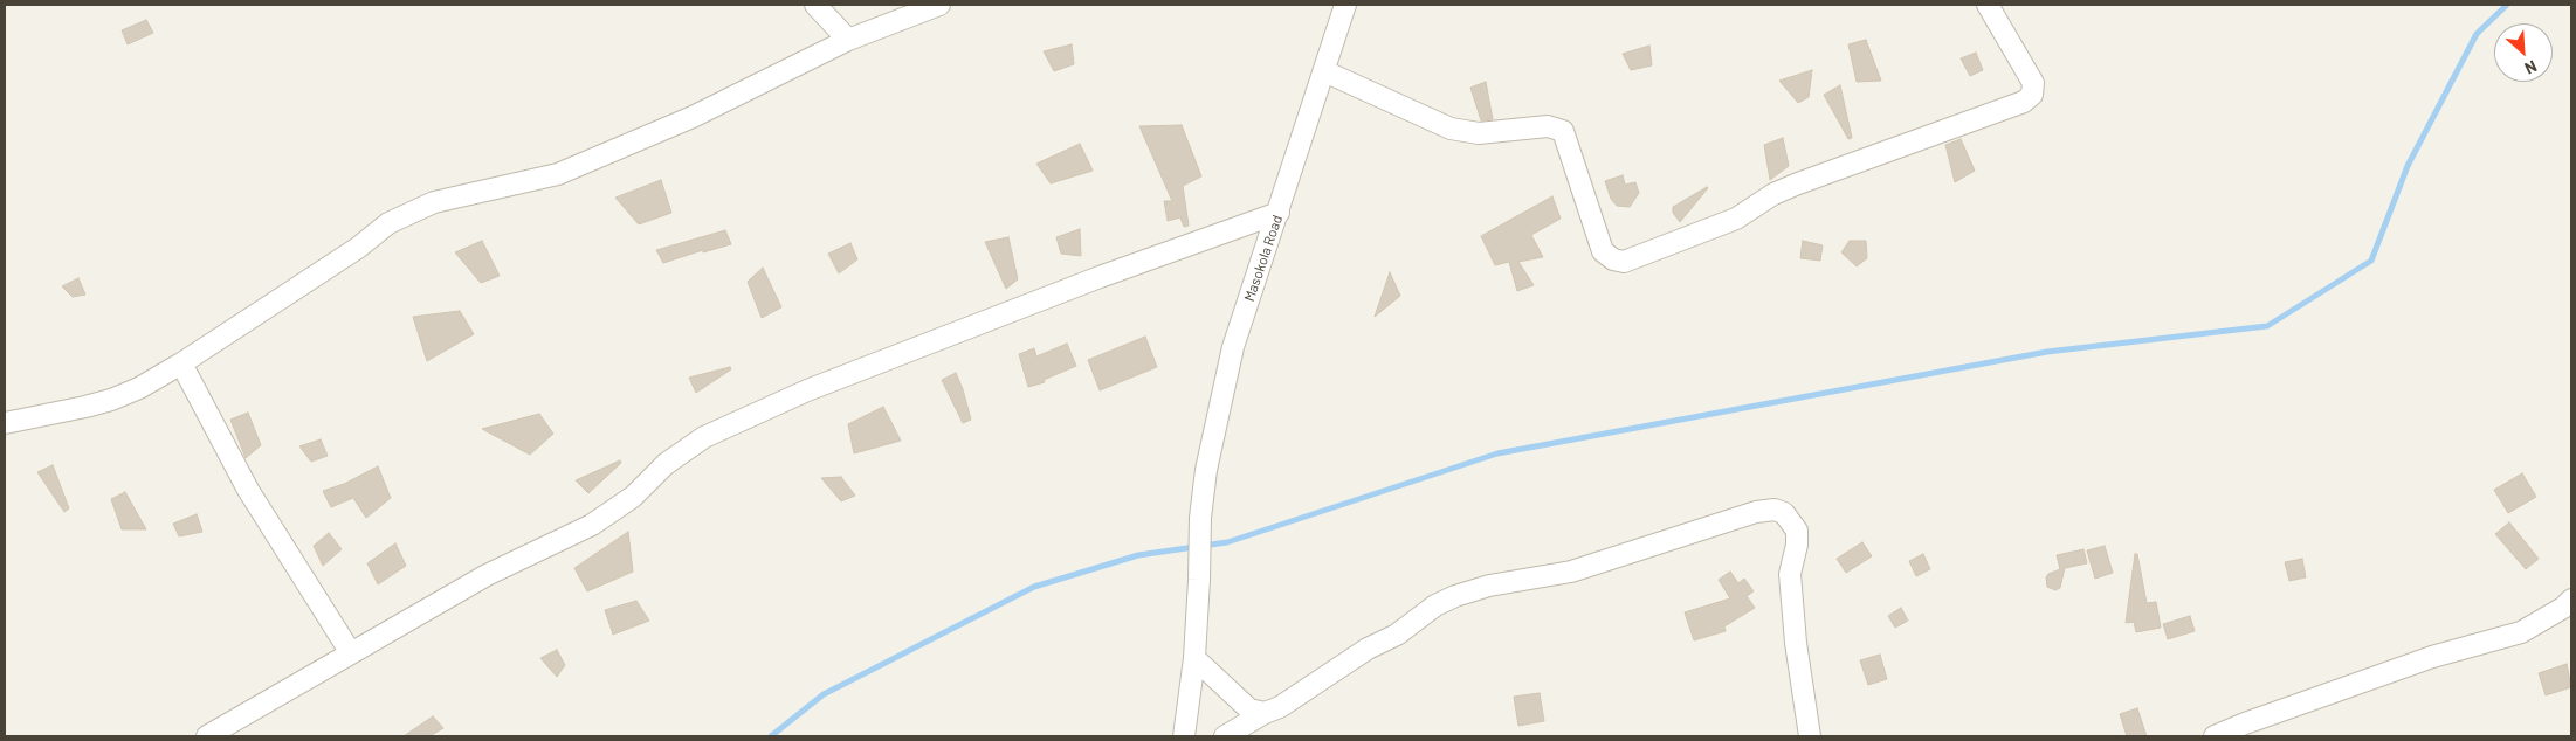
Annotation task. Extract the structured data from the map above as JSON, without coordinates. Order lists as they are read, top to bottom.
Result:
{
  "streets": {
    "street": ["Masokola Road"]
  },
  "north": "bottom right"
}
